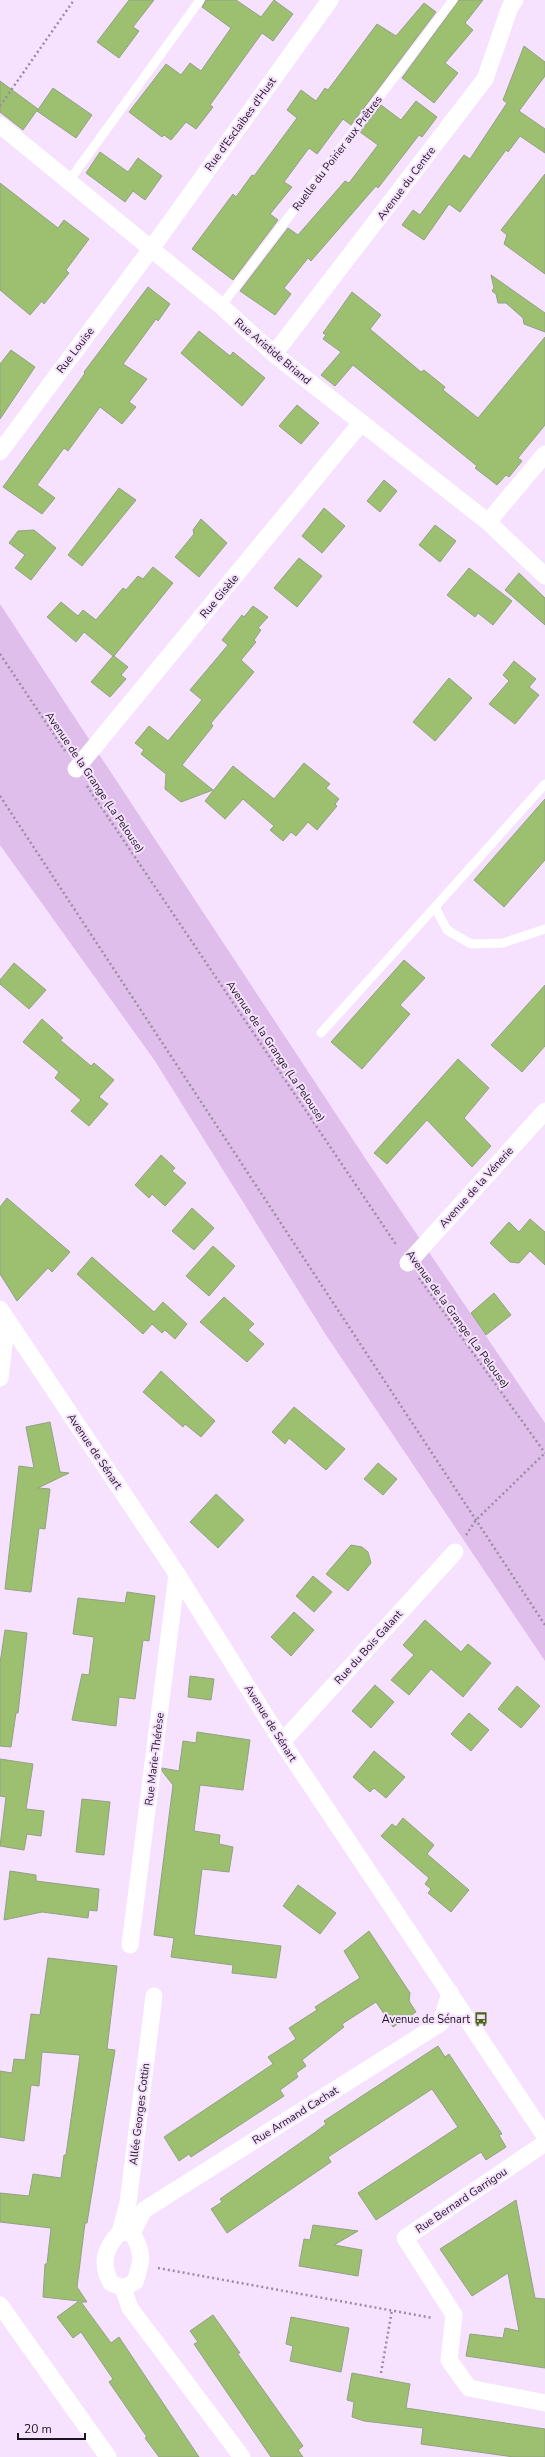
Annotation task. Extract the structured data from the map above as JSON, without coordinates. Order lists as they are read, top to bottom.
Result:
{
  "streets": {
    "street": [
      "Rue d'Esclaibes d'Hust",
      "Avenue du Centre",
      "Rue Louise",
      "Rue Aristide Briand",
      "Rue Gisèle",
      "Avenue de la Vénerie",
      "Avenue de Sénart",
      "Rue du Bois Galant",
      "Rue Marie-Thérèse",
      "Allée Georges Cottin",
      "Rue Armand Cachat",
      "Rue Bernard Garrigou"
    ],
    "lane": ["Ruelle du Poirier aux Prêtres"],
    "path": ["Avenue de la Grange (La Pelouse)"]
  },
  "crossings": [
    ["Rue d'Esclaibes d'Hust", "Rue Louise"],
    ["Rue d'Esclaibes d'Hust", "Rue Aristide Briand"],
    ["Ruelle du Poirier aux Prêtres", "Rue Aristide Briand"],
    ["Avenue du Centre", "Rue Aristide Briand"],
    ["Rue Louise", "Rue Aristide Briand"],
    ["Rue Aristide Briand", "Rue Gisèle"],
    ["Rue Gisèle", "Avenue de la Grange (La Pelouse)"],
    ["Avenue de la Grange (La Pelouse)", "Avenue de la Vénerie"],
    ["Avenue de Sénart", "Rue du Bois Galant"],
    ["Avenue de Sénart", "Rue Marie-Thérèse"],
    ["Avenue de Sénart", "Rue Armand Cachat"],
    ["Allée Georges Cottin", "Rue Armand Cachat"]
  ],
  "places": {
    "bus stop": ["Avenue de Sénart"]
  },
  "scale_bar": "20 m"
}
